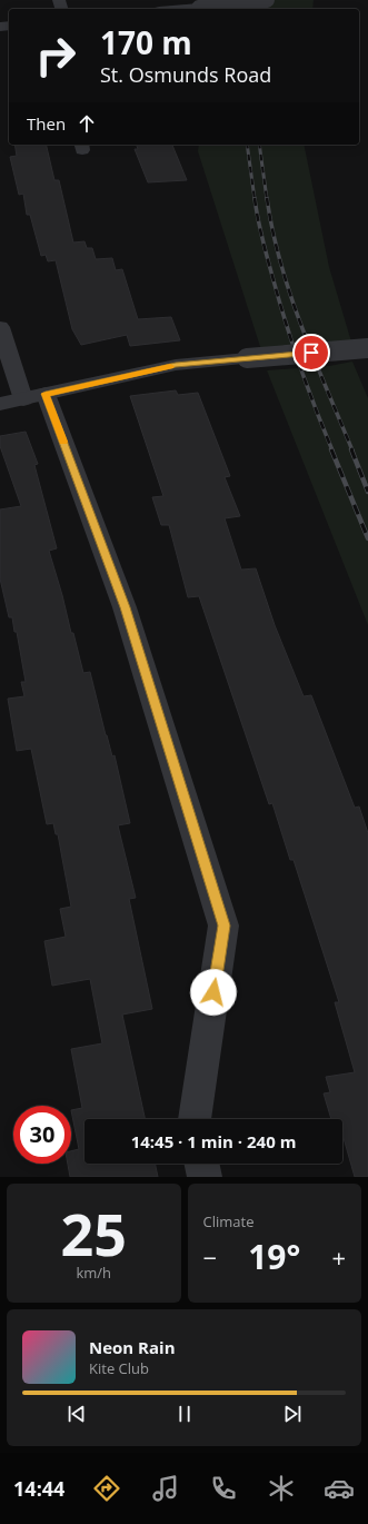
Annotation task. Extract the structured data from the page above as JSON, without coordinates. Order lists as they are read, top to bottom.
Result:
{
  "page": {
    "turn": ["170 m", "St. Osmunds Road"],
    "then": "Then",
    "limit": "30",
    "trip": "14:45 · 1 min · 240 m",
    "tile": [
      ["25", "km/h"],
      "Climate"
    ],
    "heat": ["−", "19°", "+"],
    "song": ["Neon Rain", "Kite Club"],
    "tabs": "14:44"
  }
}
